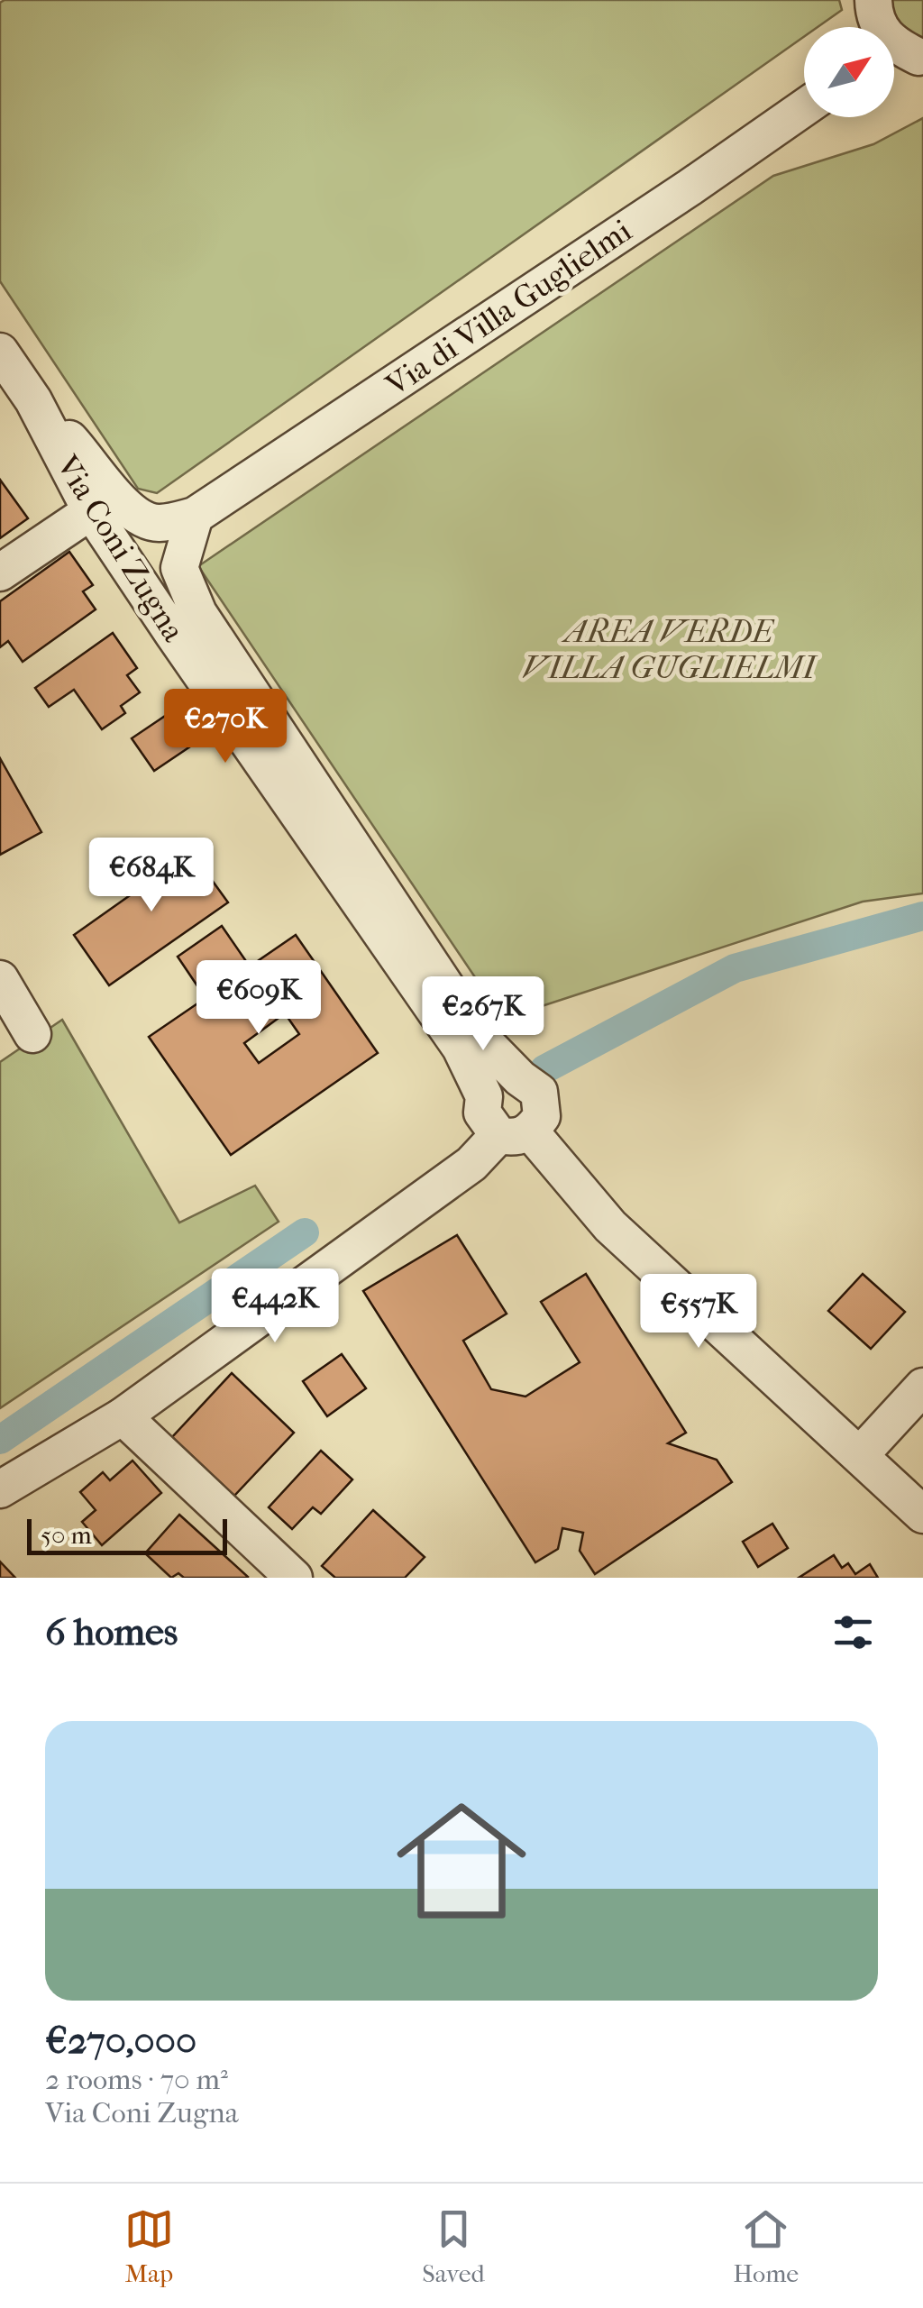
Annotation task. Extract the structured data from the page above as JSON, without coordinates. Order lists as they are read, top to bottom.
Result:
{
  "streets": {
    "street": ["Via di Villa Guglielmi", "Via Coni Zugna"]
  },
  "crossings": [
    ["Via di Villa Guglielmi", "Via Coni Zugna"]
  ],
  "parks": ["AREA VERDE VILLA GUGLIELMI"],
  "scale_bar": "50 m",
  "north": "top right",
  "page": {
    "price": [
      "€270K",
      "€684K",
      "€609K",
      "€267K",
      "€442K",
      "€557K"
    ],
    "scale": "50 m",
    "heading": "6 homes",
    "list": [
      {
        "name": "€270,000",
        "note": "2 rooms · 70 m² · Via Coni Zugna"
      }
    ],
    "tabs": ["Map", "Saved", "Home"]
  }
}
